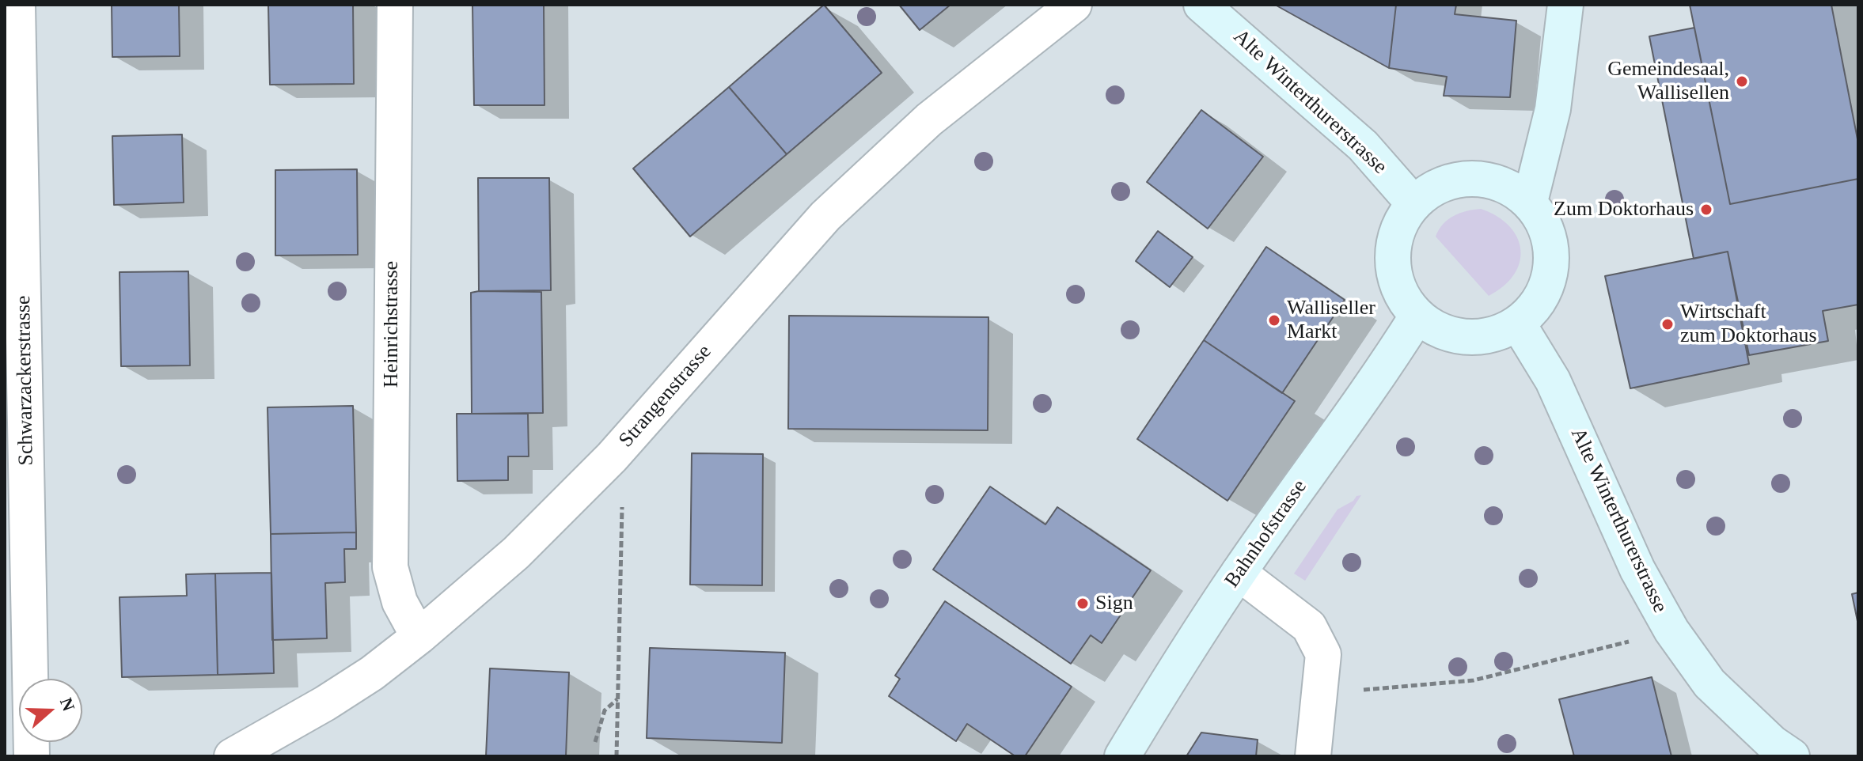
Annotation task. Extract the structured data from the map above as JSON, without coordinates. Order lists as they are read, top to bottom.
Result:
{
  "streets": {
    "main road": ["Alte Winterthurerstrasse", "Bahnhofstrasse"],
    "street": ["Heinrichstrasse", "Schwarzackerstrasse", "Strangenstrasse"]
  },
  "crossings": [
    ["Alte Winterthurerstrasse", "Bahnhofstrasse"],
    ["Heinrichstrasse", "Strangenstrasse"]
  ],
  "places": [
    "Gemeindesaal, Wallisellen",
    "Zum Doktorhaus",
    "Walliseller Markt",
    "Wirtschaft zum Doktorhaus",
    "Sign"
  ],
  "north": "right"
}
